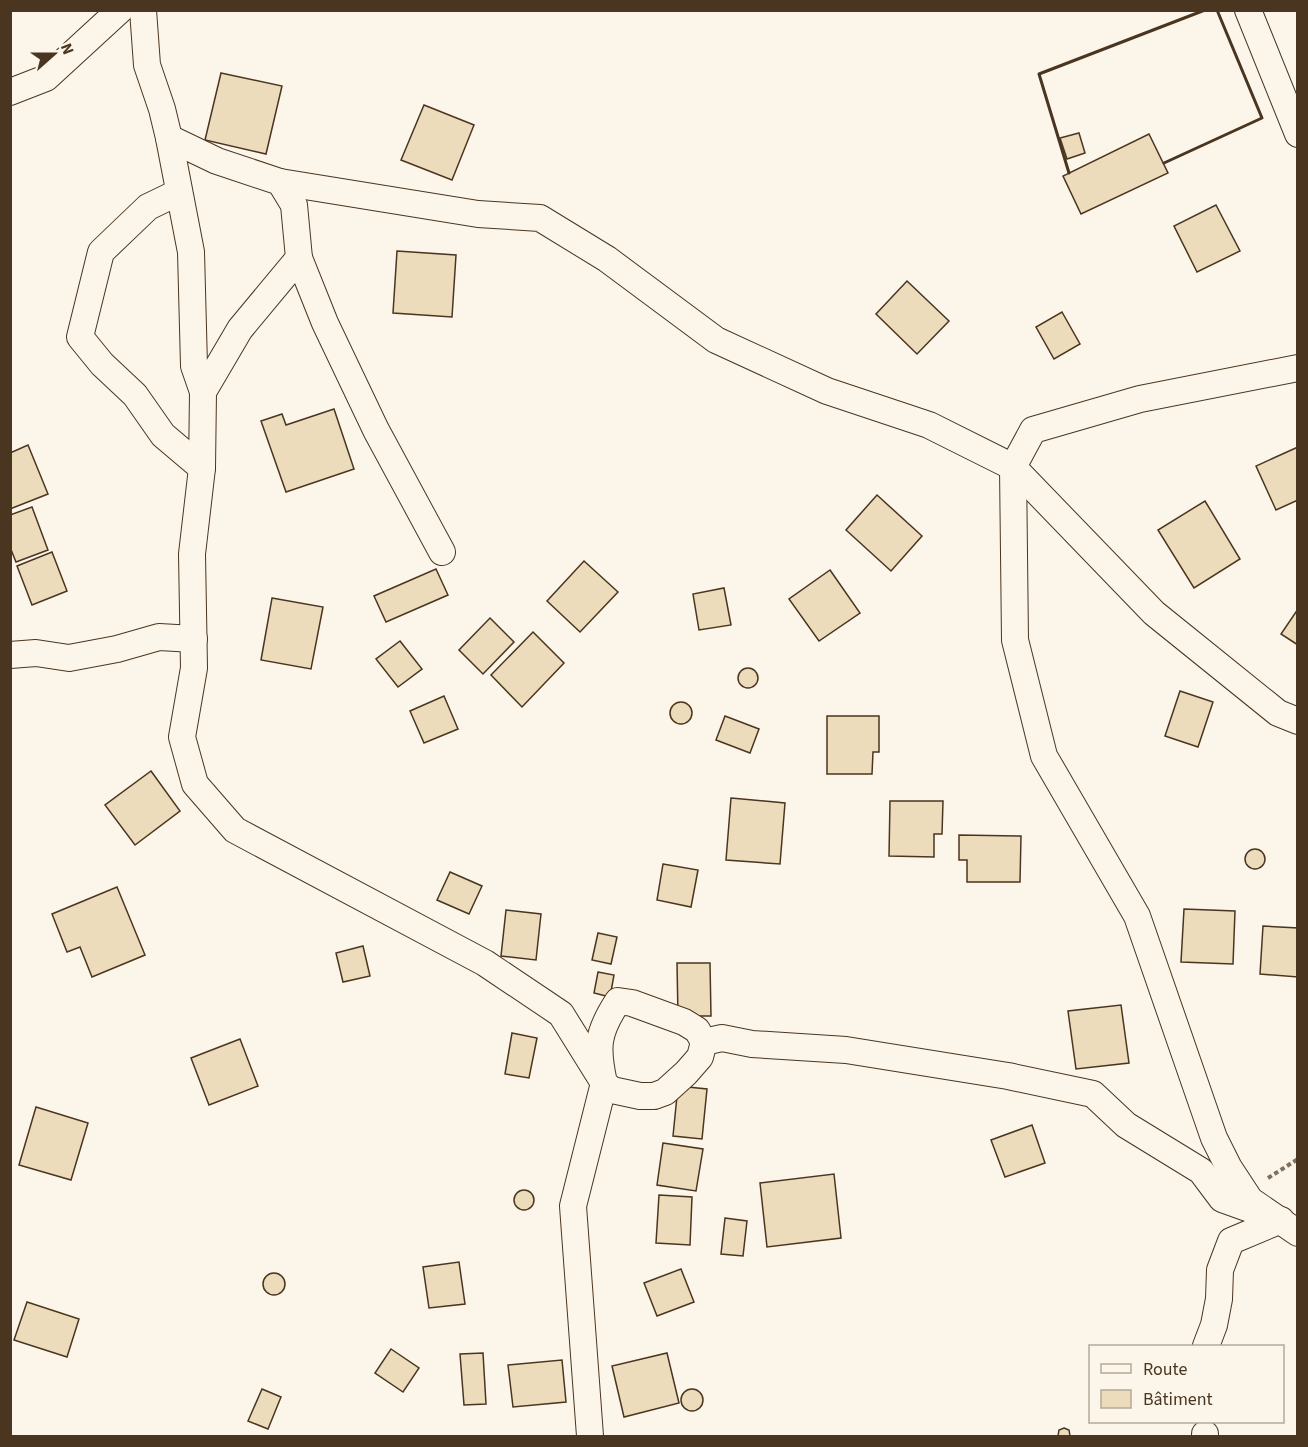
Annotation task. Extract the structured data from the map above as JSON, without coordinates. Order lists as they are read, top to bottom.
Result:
{
  "legend": ["Route", "Bâtiment"],
  "north": "right"
}
